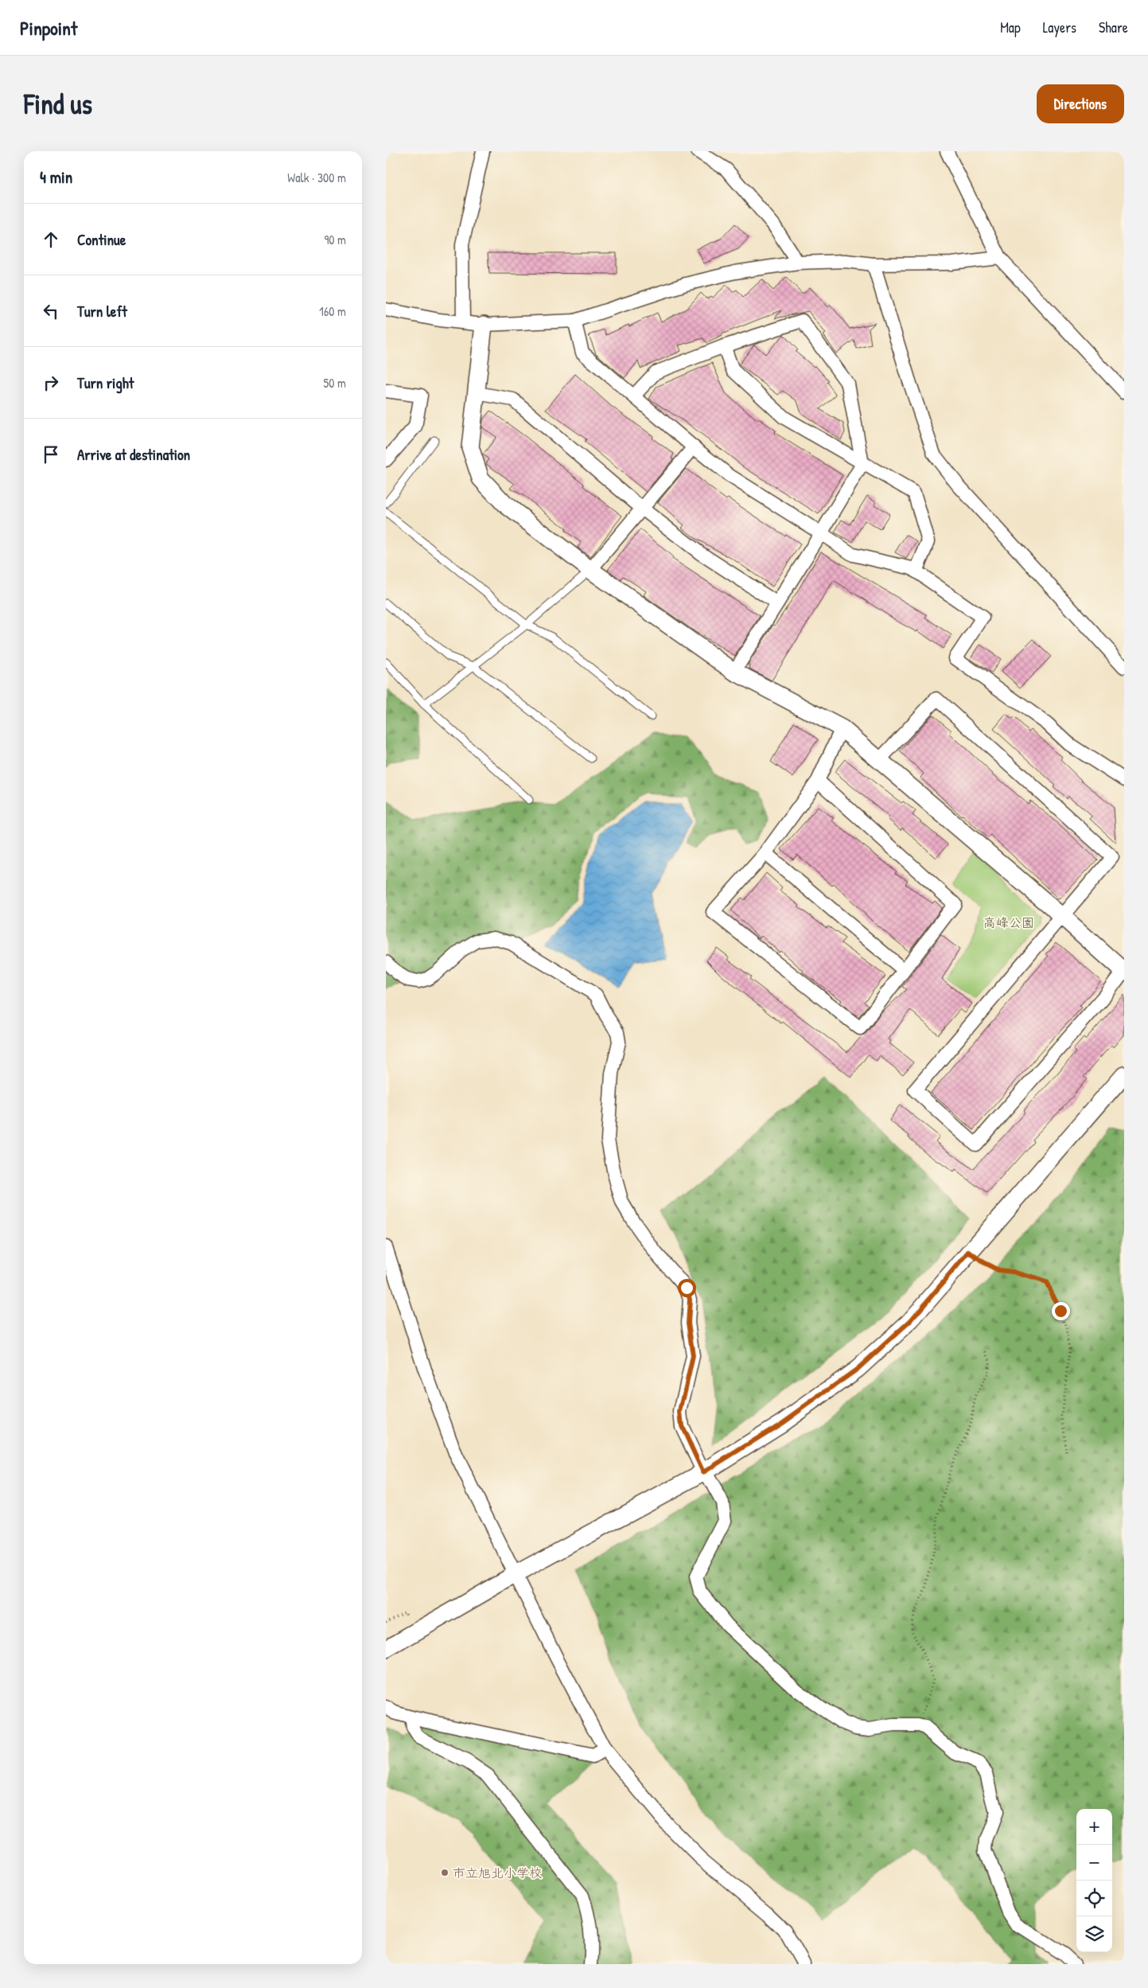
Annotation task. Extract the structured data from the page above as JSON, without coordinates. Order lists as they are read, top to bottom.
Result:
{
  "parks": ["高峰公園"],
  "places": ["市立旭北小学校"],
  "page": {
    "header": "Pinpoint",
    "nav": ["Map", "Layers", "Share"],
    "buttons": "Directions",
    "title": "Find us",
    "heading": ["4 min", "Walk · 300 m"],
    "list": [
      ["Continue", "90 m"],
      ["Turn left", "160 m"],
      ["Turn right", "50 m"],
      "Arrive at destination"
    ],
    "map_buttons": ["+", "−"]
  }
}
